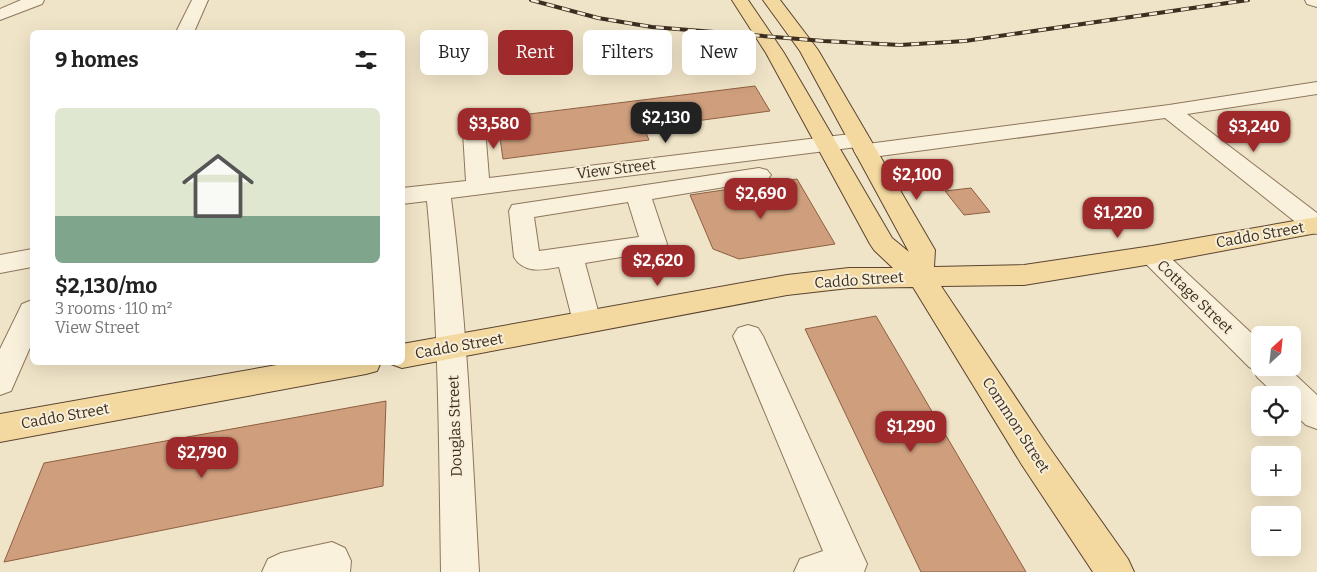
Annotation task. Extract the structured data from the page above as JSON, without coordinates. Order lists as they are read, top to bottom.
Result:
{
  "streets": {
    "main road": ["Caddo Street", "Common Street"],
    "street": ["View Street", "Cottage Street", "Douglas Street"]
  },
  "crossings": [
    ["View Street", "Common Street"],
    ["View Street", "Douglas Street"],
    ["Caddo Street", "Cottage Street"],
    ["Caddo Street", "Common Street"],
    ["Caddo Street", "Douglas Street"]
  ],
  "north": "top right",
  "page": {
    "chip": [
      "Buy",
      "Rent",
      "Filters",
      "New"
    ],
    "heading": "9 homes",
    "list": [
      {
        "name": "$2,130/mo",
        "note": "3 rooms · 110 m² · View Street"
      }
    ],
    "price": [
      "$2,130",
      "$3,580",
      "$3,240",
      "$2,100",
      "$2,690",
      "$1,220",
      "$2,620",
      "$1,290",
      "$2,790"
    ],
    "map_buttons": ["+", "−"]
  }
}
